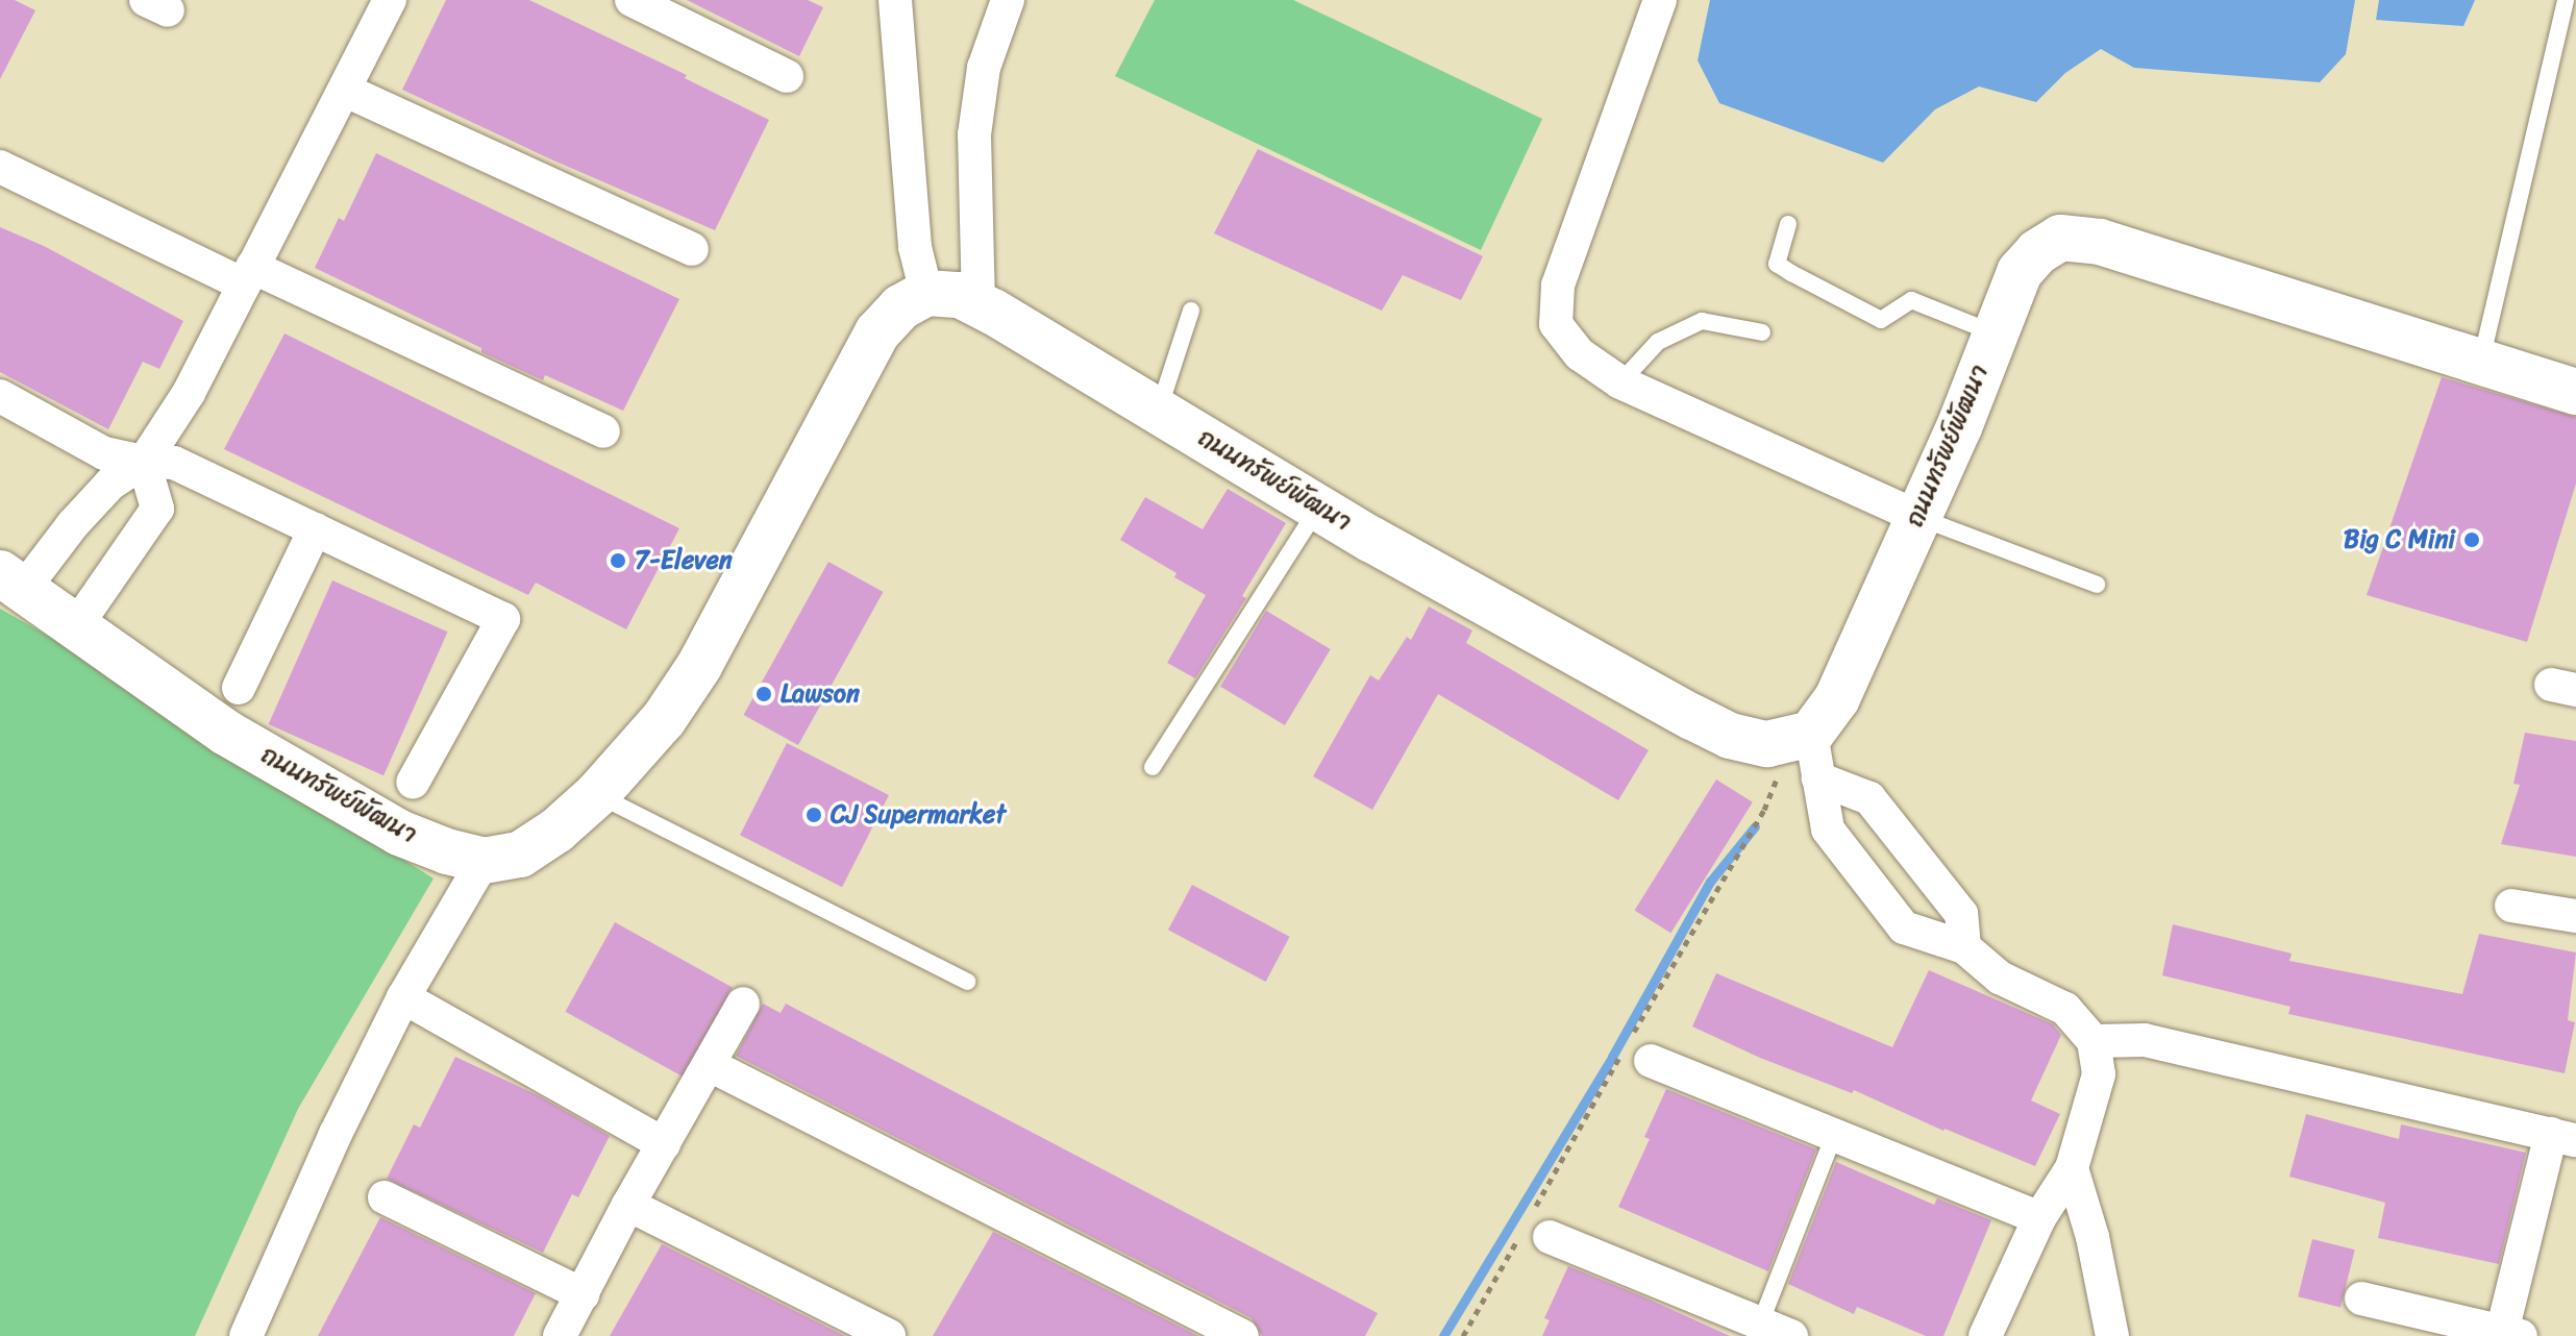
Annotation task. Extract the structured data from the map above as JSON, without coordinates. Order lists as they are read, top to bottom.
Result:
{
  "streets": {
    "street": ["ถนนทรัพย์พัฒนา"]
  },
  "places": [
    "Big C Mini",
    "7-Eleven",
    "Lawson",
    "CJ Supermarket"
  ]
}
